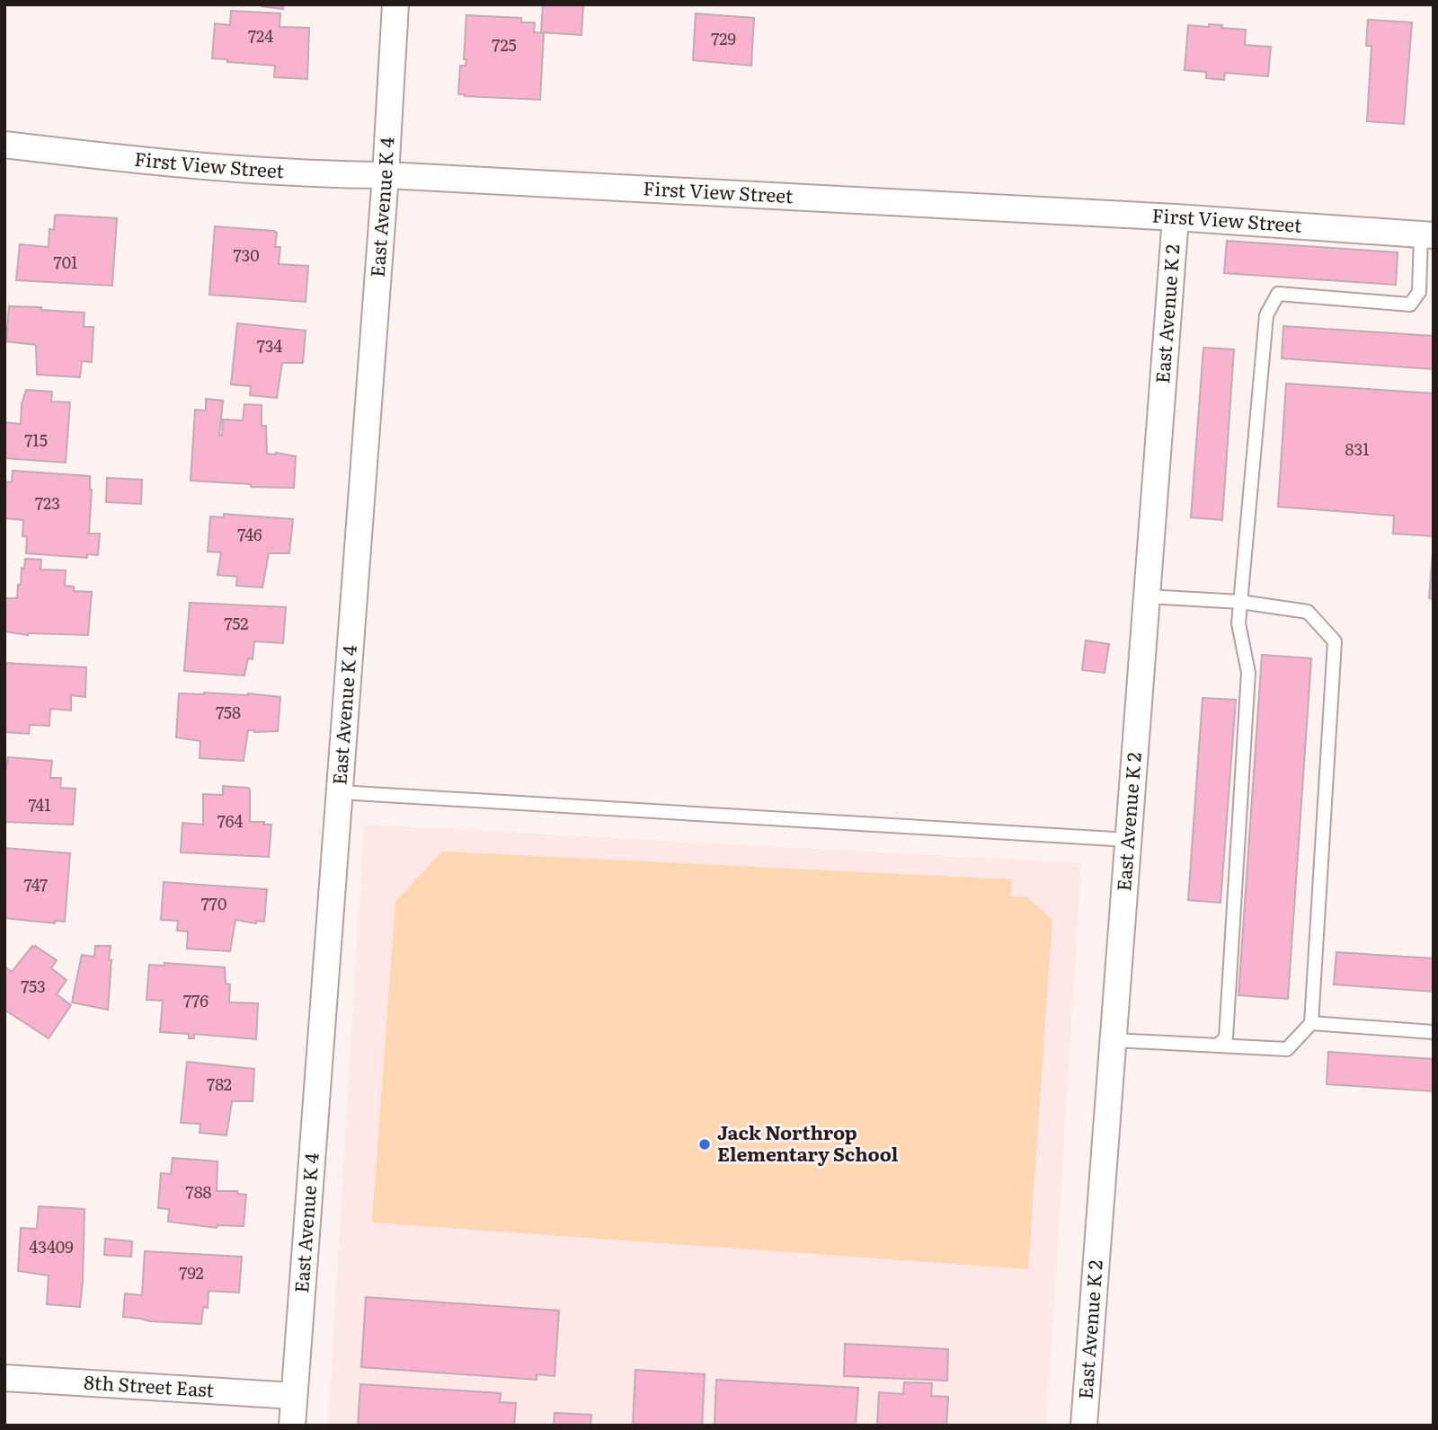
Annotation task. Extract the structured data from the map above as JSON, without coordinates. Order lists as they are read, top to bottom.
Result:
{
  "streets": {
    "street": [
      "First View Street",
      "East Avenue K 4",
      "East Avenue K 2",
      "8th Street East"
    ]
  },
  "crossings": [
    ["First View Street", "East Avenue K 4"],
    ["First View Street", "East Avenue K 2"],
    ["East Avenue K 4", "8th Street East"]
  ],
  "places": ["Jack Northrop Elementary School"],
  "house_numbers": [
    "724",
    "729",
    "725",
    "730",
    "701",
    "734",
    "715",
    "831",
    "723",
    "746",
    "752",
    "758",
    "741",
    "764",
    "747",
    "770",
    "753",
    "776",
    "782",
    "788",
    "43409",
    "792"
  ]
}
